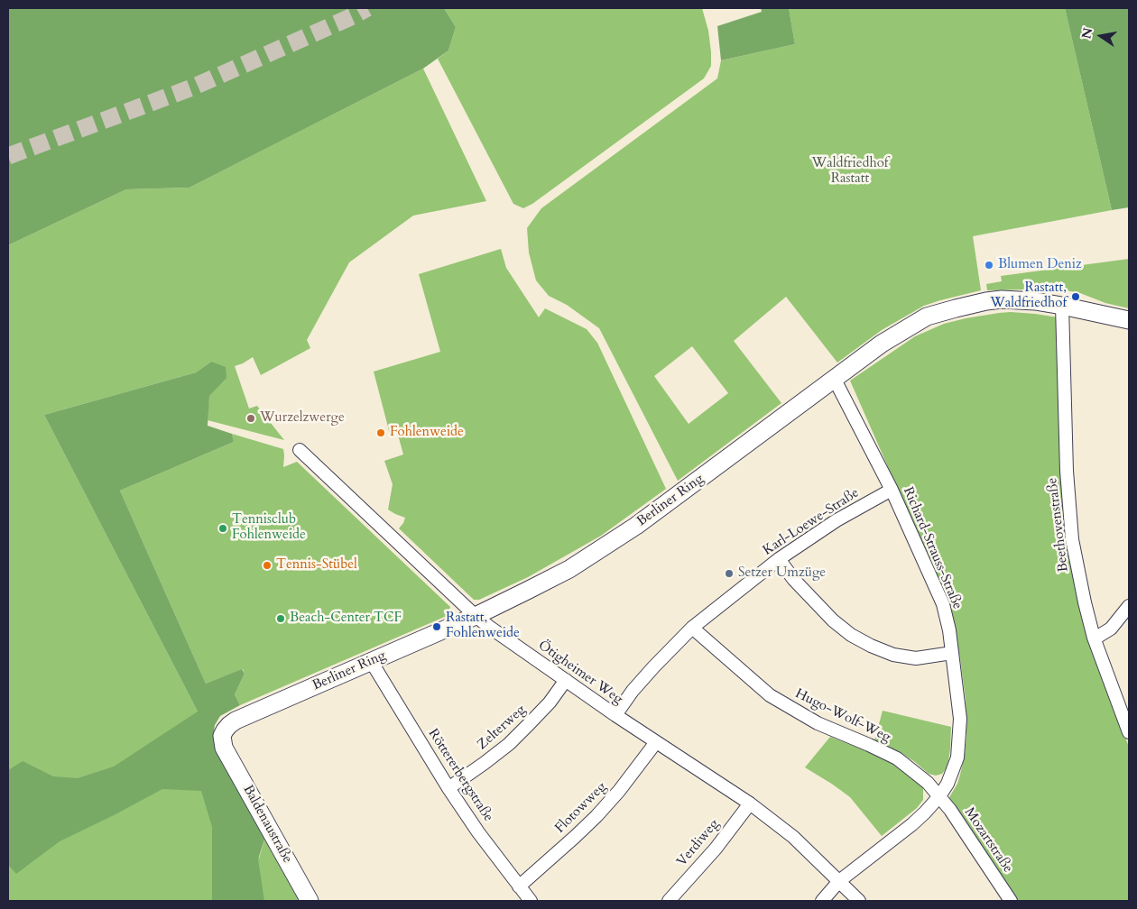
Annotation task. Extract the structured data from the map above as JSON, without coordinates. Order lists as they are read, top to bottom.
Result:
{
  "streets": {
    "street": [
      "Berliner Ring",
      "Karl-Loewe-Straße",
      "Beethovenstraße",
      "Richard-Strauss-Straße",
      "Ötigheimer Weg",
      "Hugo-Wolf-Weg",
      "Zelterweg",
      "Röttererbergstraße",
      "Flotowweg",
      "Baldenaustraße",
      "Mozartstraße",
      "Verdiweg"
    ]
  },
  "crossings": [
    ["Berliner Ring", "Beethovenstraße"],
    ["Berliner Ring", "Richard-Strauss-Straße"],
    ["Berliner Ring", "Ötigheimer Weg"],
    ["Berliner Ring", "Röttererbergstraße"],
    ["Berliner Ring", "Baldenaustraße"],
    ["Karl-Loewe-Straße", "Richard-Strauss-Straße"],
    ["Karl-Loewe-Straße", "Ötigheimer Weg"],
    ["Karl-Loewe-Straße", "Hugo-Wolf-Weg"],
    ["Richard-Strauss-Straße", "Ötigheimer Weg"],
    ["Richard-Strauss-Straße", "Hugo-Wolf-Weg"],
    ["Richard-Strauss-Straße", "Mozartstraße"],
    ["Ötigheimer Weg", "Zelterweg"],
    ["Ötigheimer Weg", "Flotowweg"],
    ["Ötigheimer Weg", "Verdiweg"],
    ["Hugo-Wolf-Weg", "Mozartstraße"],
    ["Zelterweg", "Röttererbergstraße"],
    ["Röttererbergstraße", "Flotowweg"]
  ],
  "parks": ["Waldfriedhof Rastatt"],
  "places": [
    "Blumen Deniz",
    "Rastatt, Waldfriedhof",
    "Wurzelzwerge",
    "Fohlenweide",
    "Tennisclub Fohlenweide",
    "Tennis-Stübel",
    "Setzer Umzüge",
    "Beach-Center TCF",
    "Rastatt, Fohlenweide"
  ],
  "north": "left"
}
